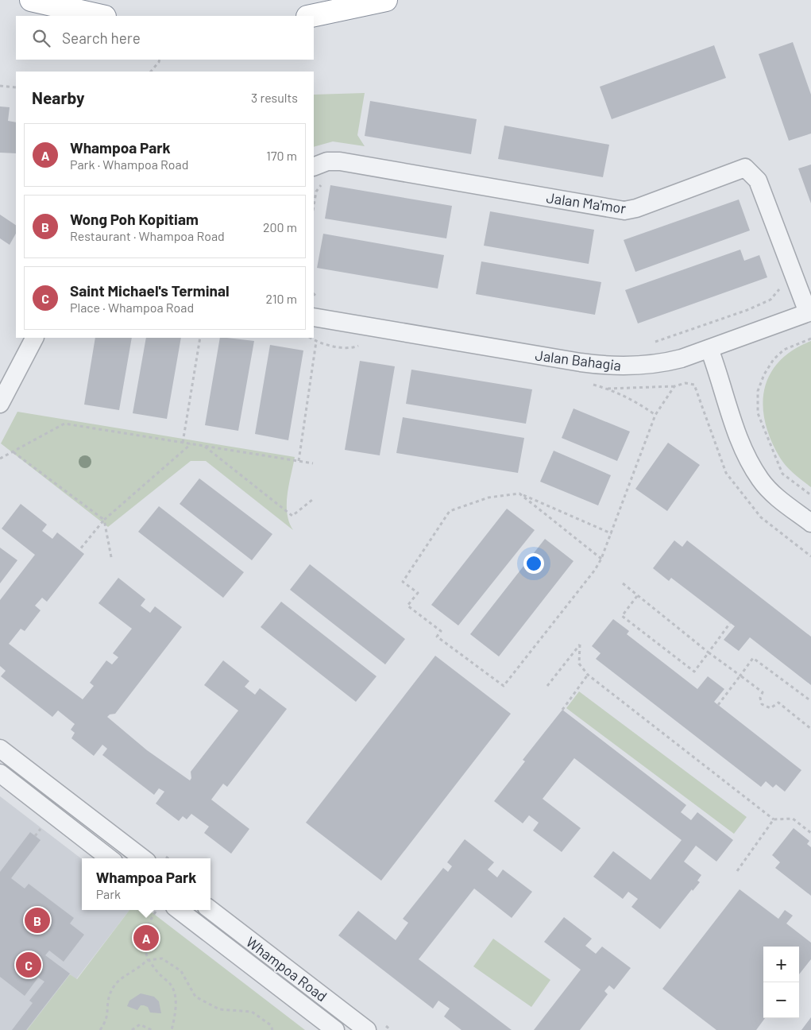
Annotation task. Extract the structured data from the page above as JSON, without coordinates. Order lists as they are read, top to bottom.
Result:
{
  "streets": {
    "street": ["Jalan Ma'mor", "Jalan Bahagia", "Whampoa Road"]
  },
  "crossings": [
    ["Jalan Ma'mor", "Jalan Bahagia"]
  ],
  "page": {
    "search": "Search here",
    "heading": ["Nearby", "3 results"],
    "list": [
      {
        "mark": "A",
        "name": "Whampoa Park",
        "note": "Park · Whampoa Road",
        "value": "170 m"
      },
      {
        "mark": "B",
        "name": "Wong Poh Kopitiam",
        "note": "Restaurant · Whampoa Road",
        "value": "200 m"
      },
      {
        "mark": "C",
        "name": "Saint Michael's Terminal",
        "note": "Place · Whampoa Road",
        "value": "210 m"
      }
    ],
    "popup": ["Whampoa Park", "Park"],
    "pins": ["B", "A", "C"],
    "map_buttons": ["+", "−"]
  }
}
